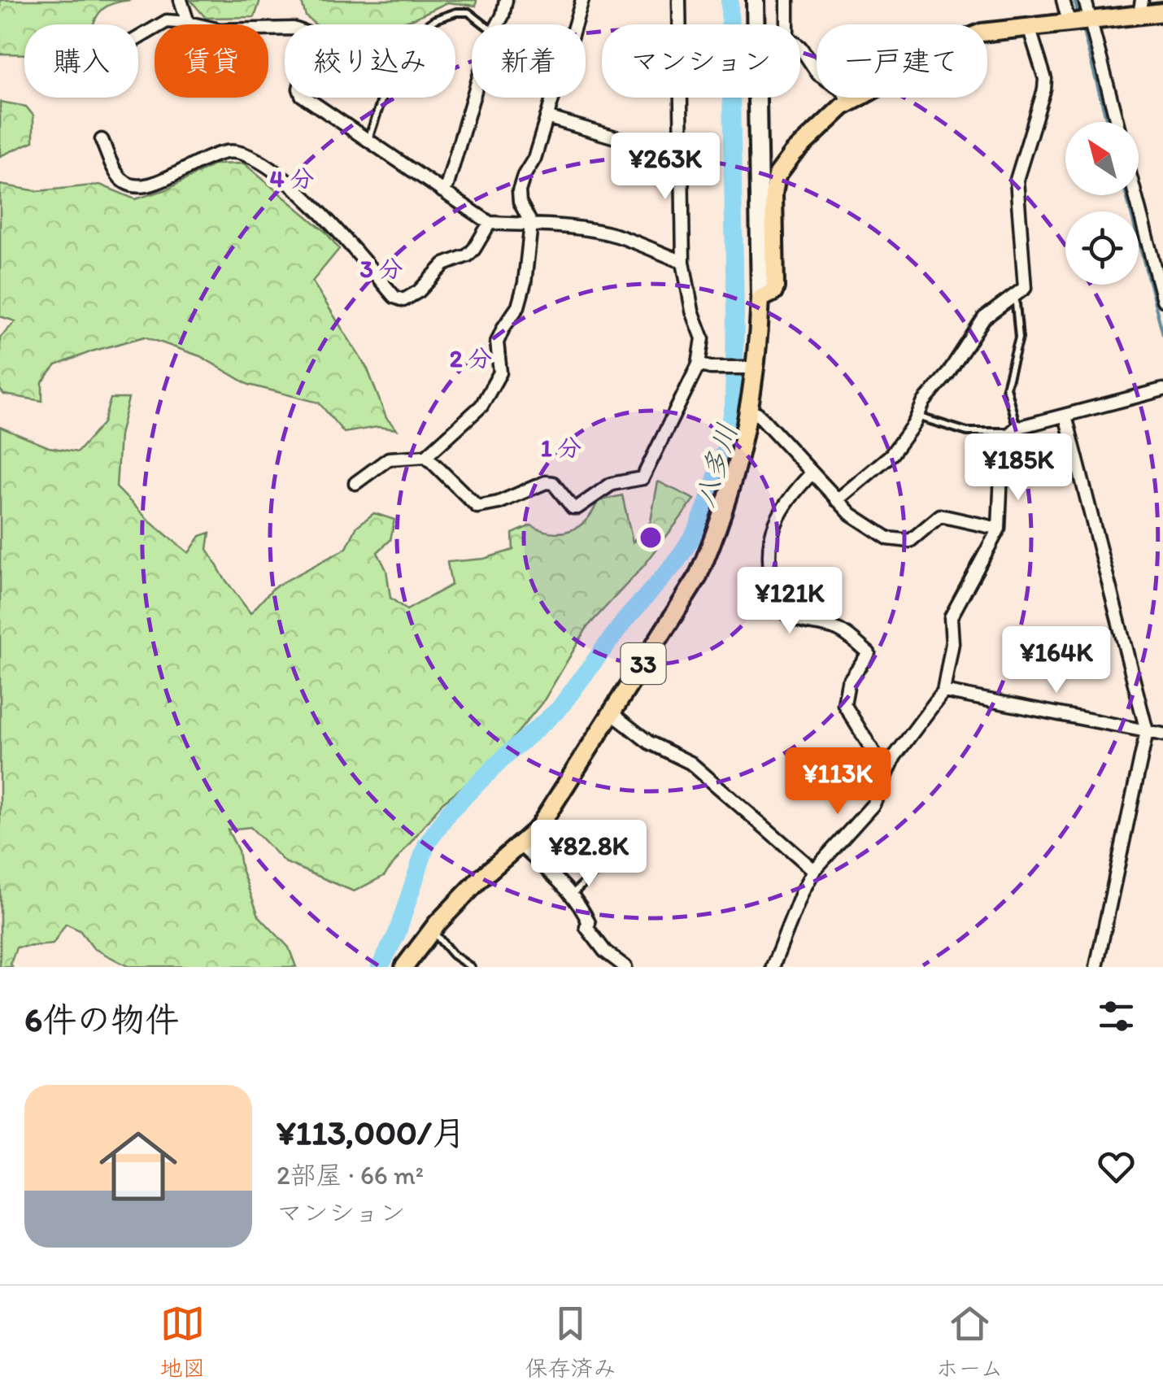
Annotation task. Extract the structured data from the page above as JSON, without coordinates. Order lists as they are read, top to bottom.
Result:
{
  "streets": {
    "main road": ["33"]
  },
  "water": ["八多川"],
  "north": "top left",
  "page": {
    "chip": [
      "購入",
      "賃貸",
      "絞り込み",
      "新着",
      "マンション",
      "一戸建て"
    ],
    "price": [
      "¥263K",
      "¥185K",
      "¥121K",
      "¥164K",
      "¥113K",
      "¥82.8K"
    ],
    "heading": "6件の物件",
    "list": [
      {
        "name": "¥113,000/月",
        "note": "2部屋 · 66 m² · マンション"
      }
    ],
    "tabs": ["地図", "保存済み", "ホーム"]
  },
  "rings": [
    "4 分",
    "3 分",
    "2 分",
    "1 分"
  ]
}
